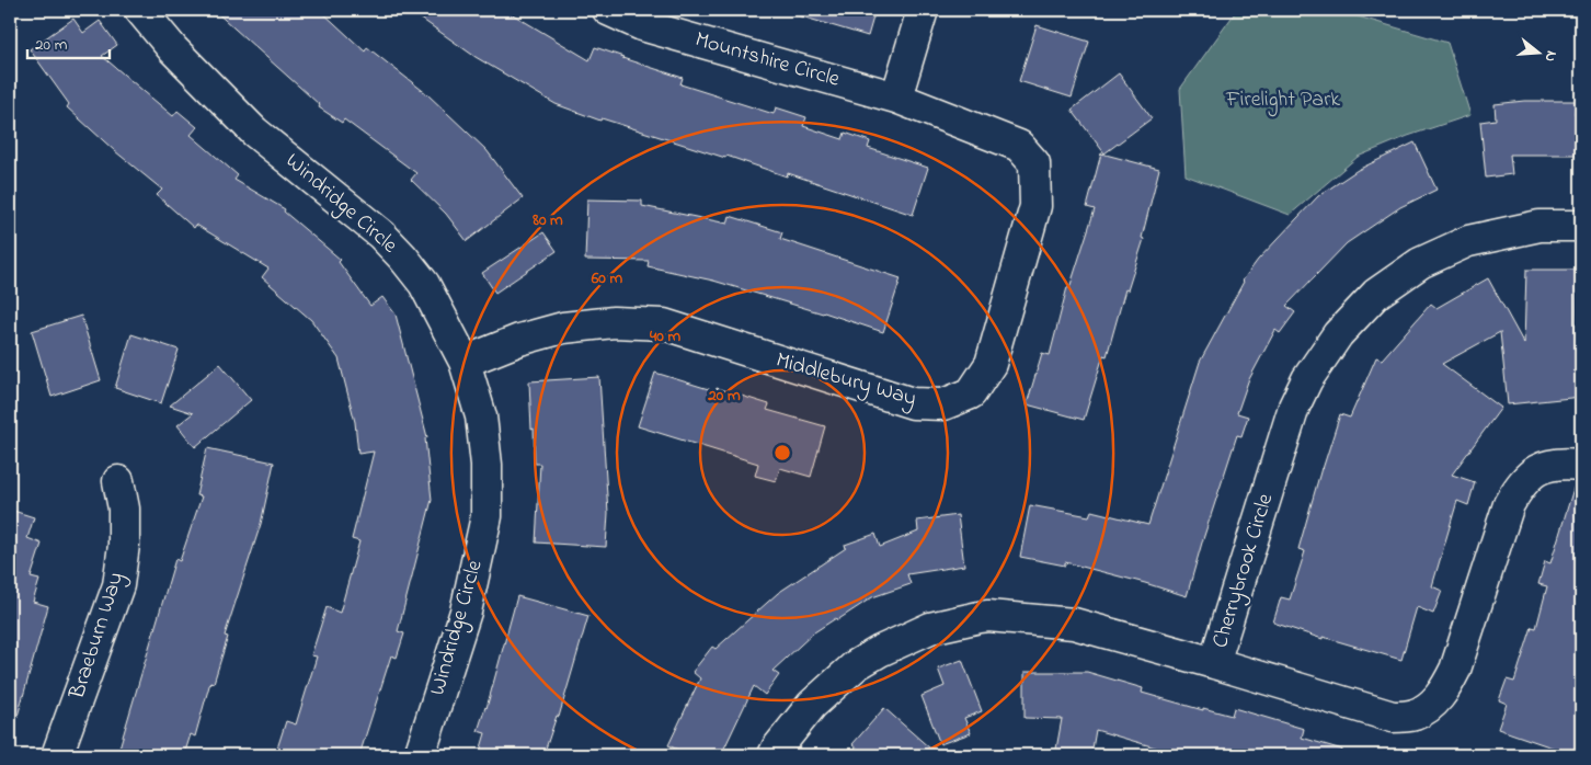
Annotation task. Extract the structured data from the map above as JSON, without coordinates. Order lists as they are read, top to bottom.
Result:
{
  "streets": {
    "street": [
      "Mountshire Circle",
      "Windridge Circle",
      "Middlebury Way",
      "Cherrybrook Circle",
      "Braeburn Way"
    ]
  },
  "crossings": [
    ["Mountshire Circle", "Middlebury Way"],
    ["Windridge Circle", "Middlebury Way"]
  ],
  "parks": ["Firelight Park"],
  "scale_bar": "20 m",
  "north": "right",
  "rings": [
    "80 m",
    "60 m",
    "40 m",
    "20 m"
  ]
}
